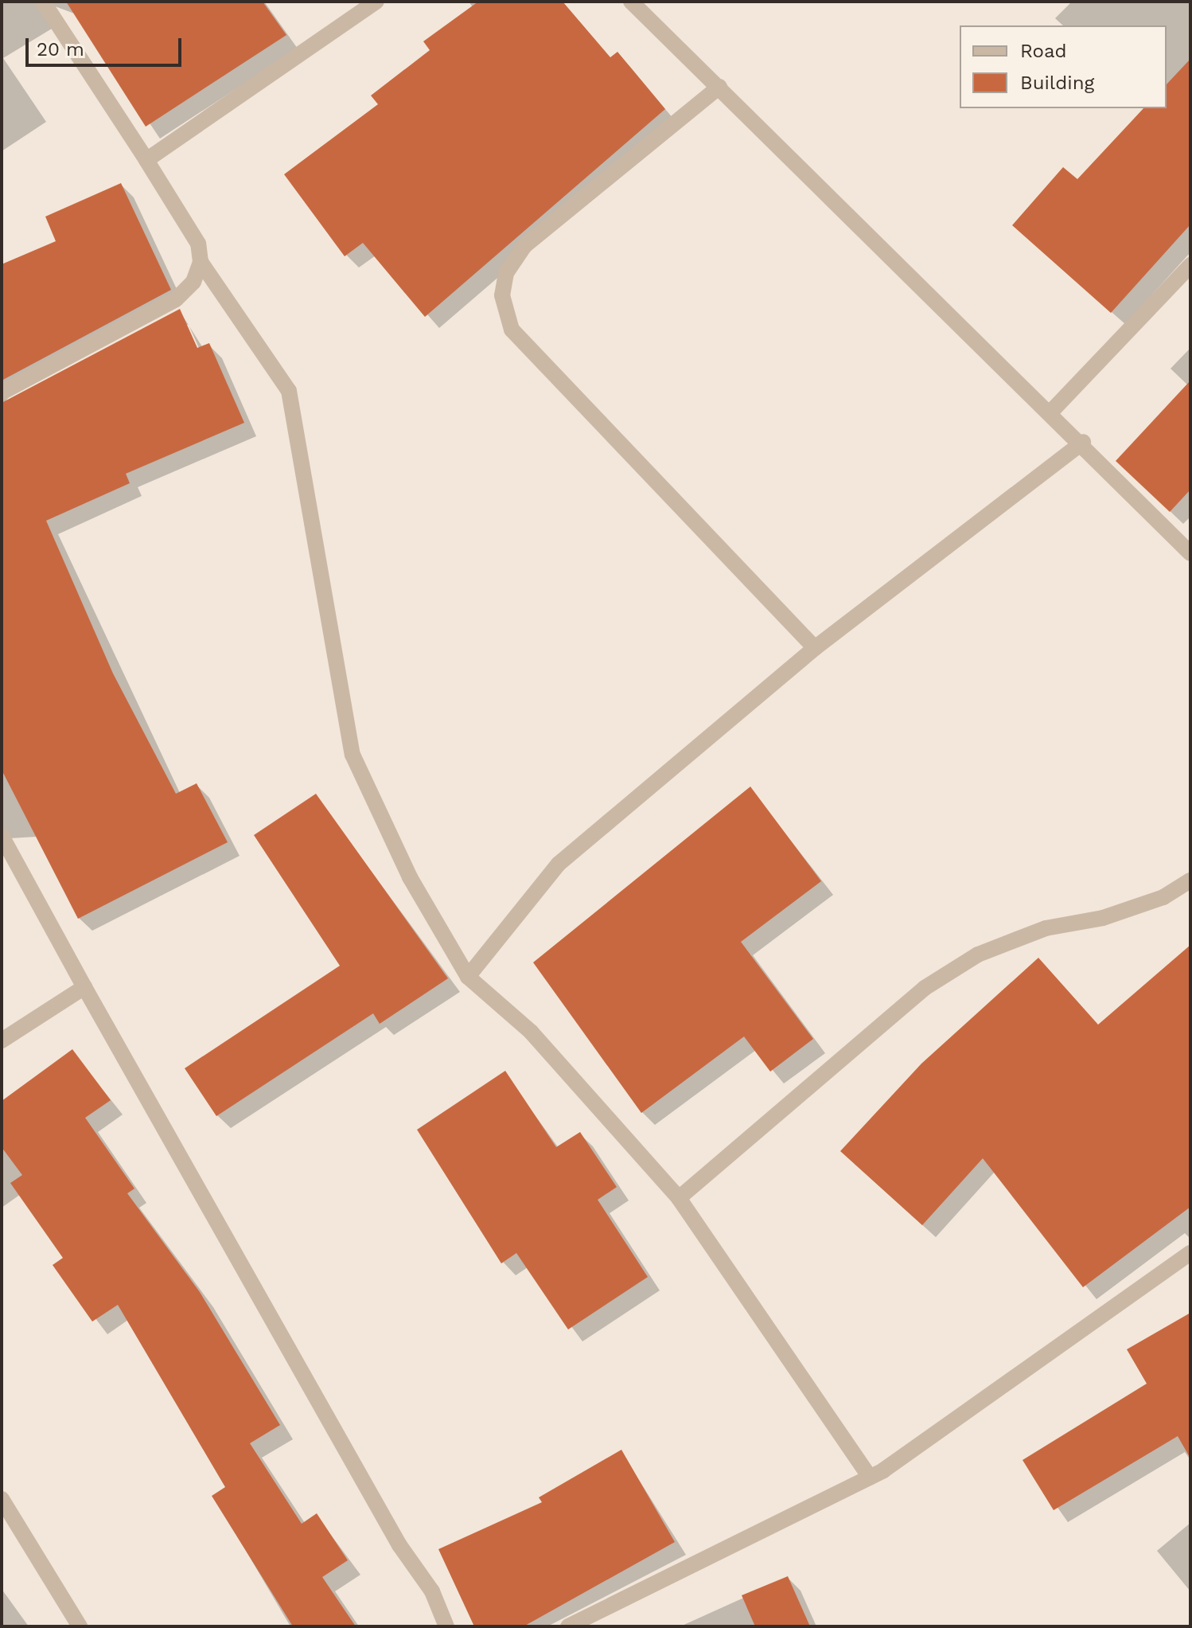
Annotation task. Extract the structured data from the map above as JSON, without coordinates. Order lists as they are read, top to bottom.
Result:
{
  "legend": ["Road", "Building"],
  "scale_bar": "20 m"
}
